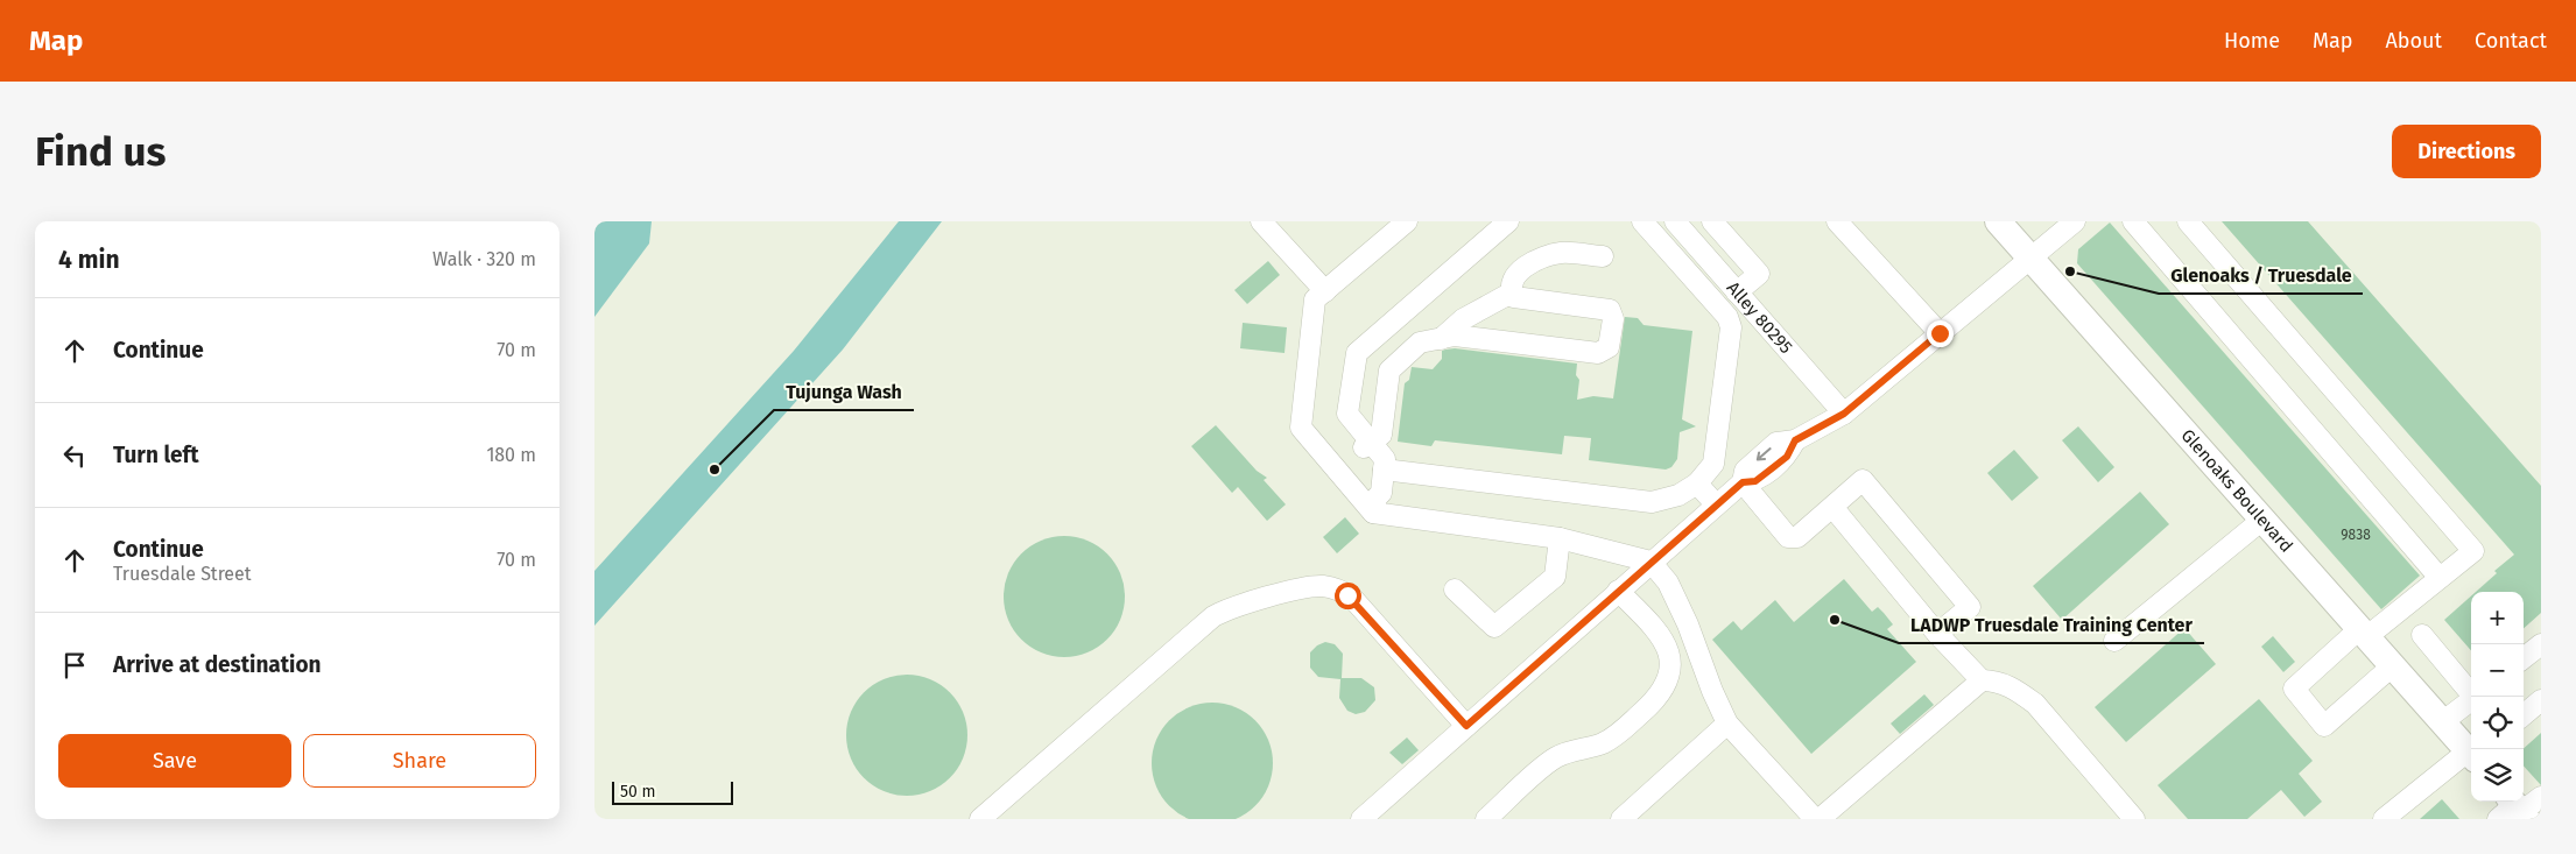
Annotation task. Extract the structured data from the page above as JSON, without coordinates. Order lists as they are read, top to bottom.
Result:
{
  "streets": {
    "main road": ["Glenoaks Boulevard"],
    "street": ["Alley 80295"]
  },
  "places": ["Glenoaks / Truesdale", "Tujunga Wash", "LADWP Truesdale Training Center"],
  "house_numbers": ["9838"],
  "scale_bar": "50 m",
  "page": {
    "header": "Map",
    "nav": [
      "Home",
      "Map",
      "About",
      "Contact"
    ],
    "buttons": [
      "Directions",
      ["Save", "Share"]
    ],
    "title": "Find us",
    "heading": ["4 min", "Walk · 320 m"],
    "list": [
      ["Continue", "70 m"],
      ["Turn left", "180 m"],
      ["Continue", "Truesdale Street", "70 m"],
      "Arrive at destination"
    ],
    "map_buttons": ["+", "−"],
    "scale": "50 m"
  }
}
